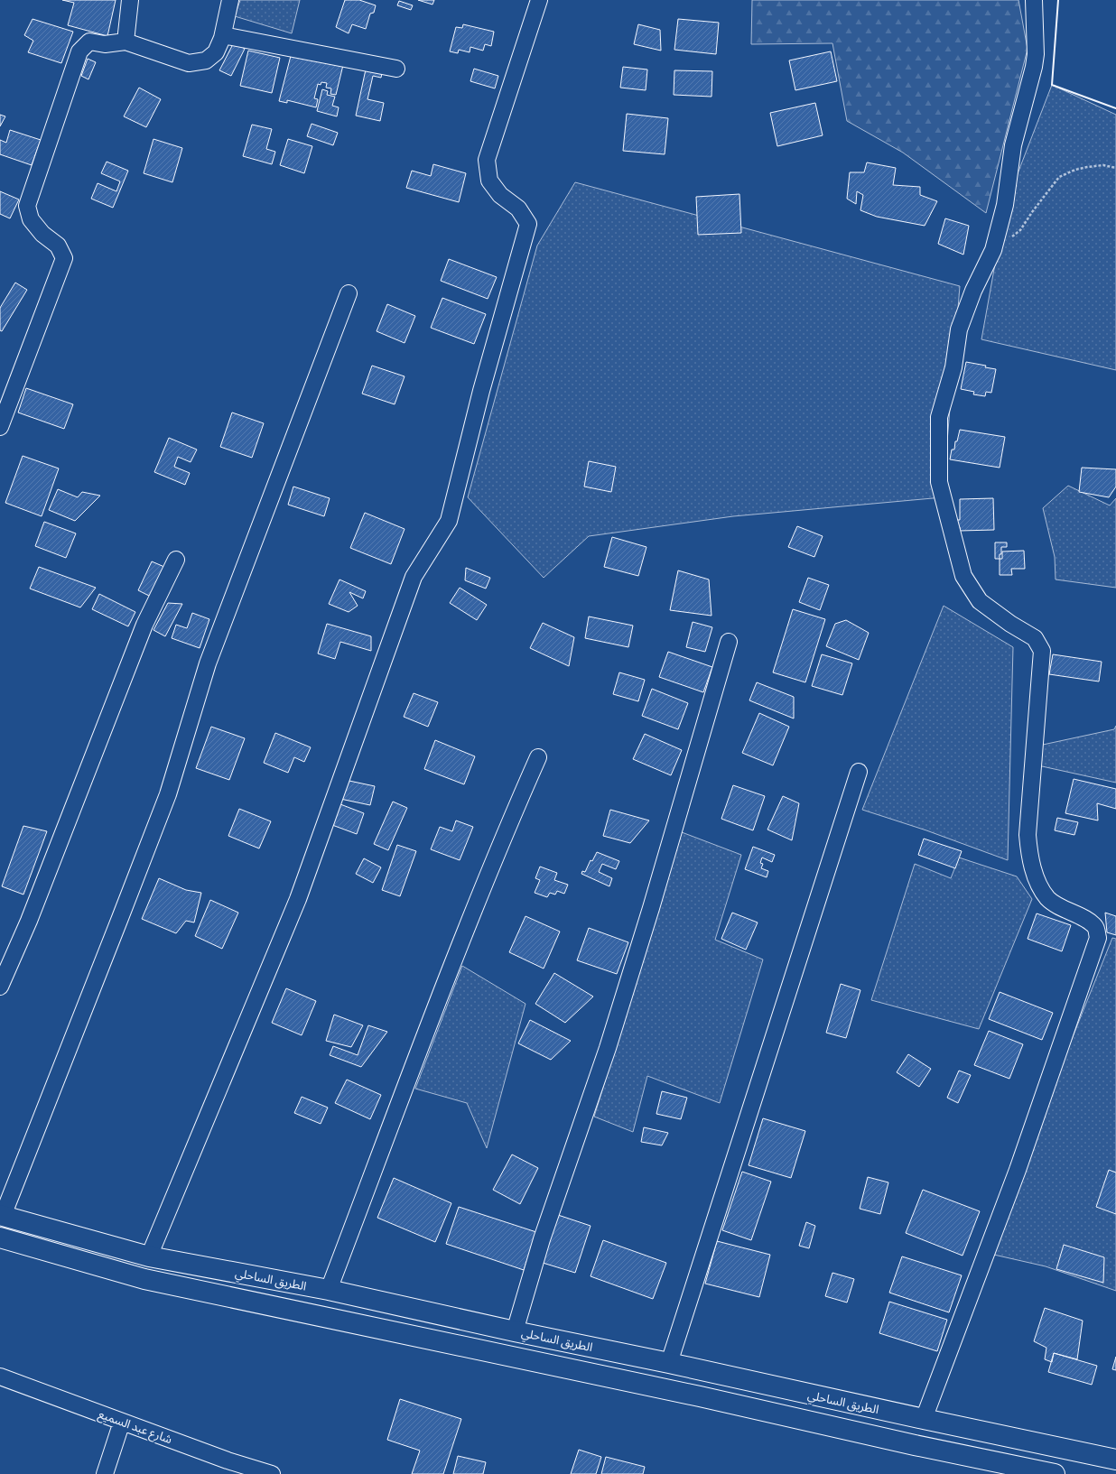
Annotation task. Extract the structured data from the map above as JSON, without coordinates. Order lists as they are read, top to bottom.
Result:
{
  "streets": {
    "highway": ["الطريق الساحلي"],
    "street": ["شارع عبد السميع"]
  }
}
